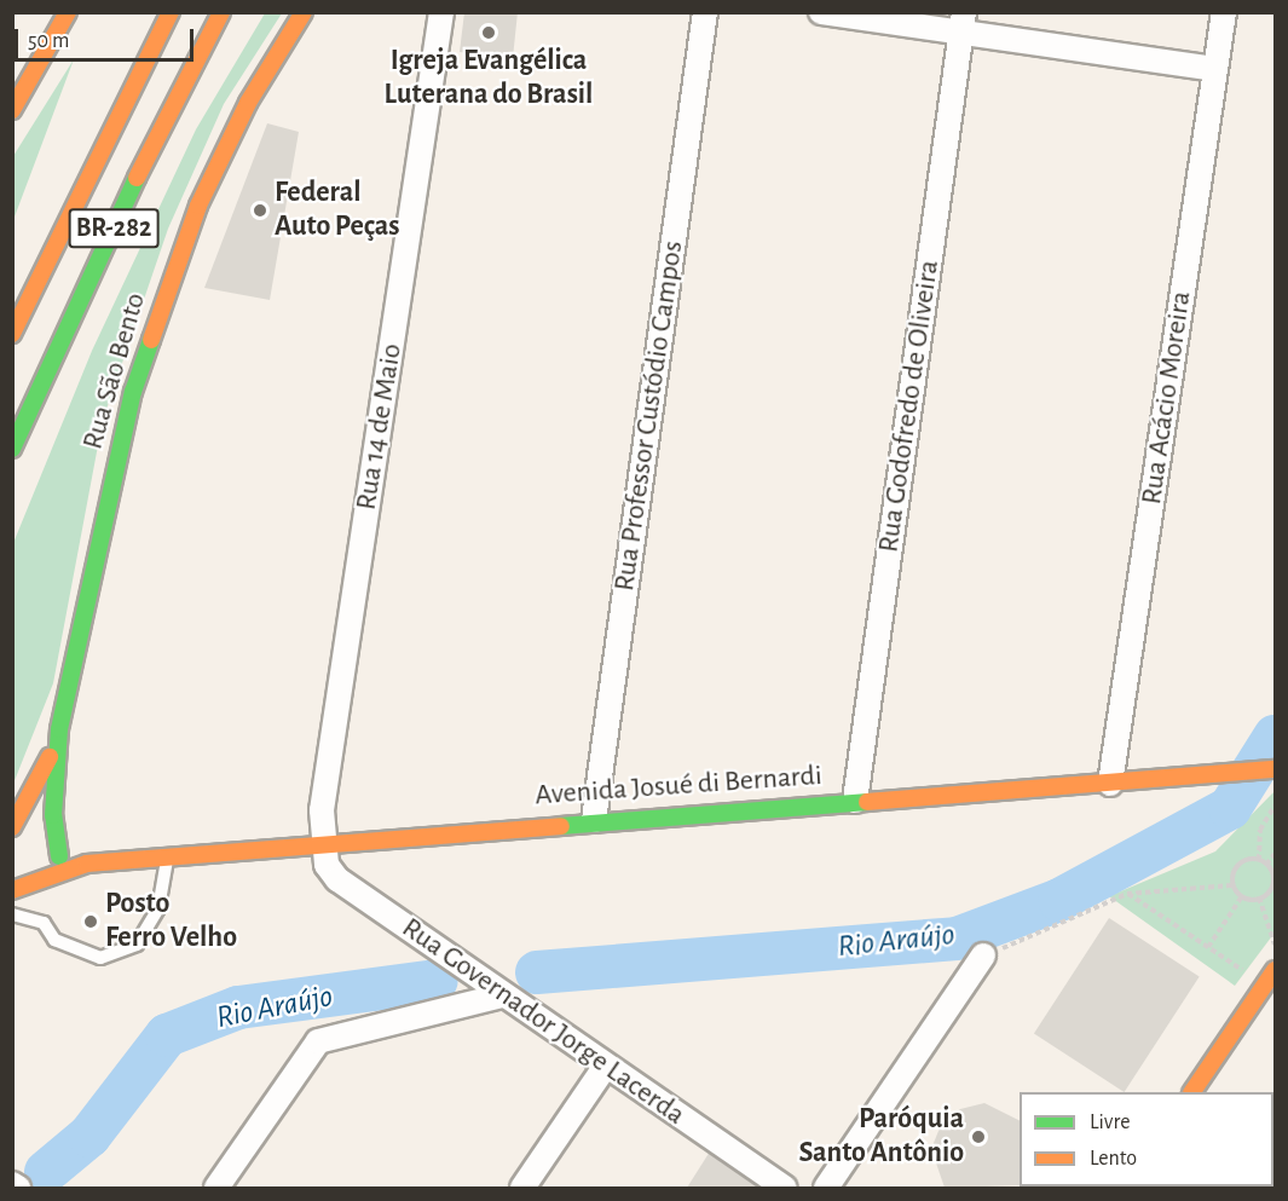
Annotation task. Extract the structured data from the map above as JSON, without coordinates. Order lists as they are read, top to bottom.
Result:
{
  "streets": {
    "main road": ["BR-282", "Rua São Bento", "Avenida Josué di Bernardi"],
    "street": [
      "Rua Acácio Moreira",
      "Rua Godofredo de Oliveira",
      "Rua Professor Custódio Campos",
      "Rua 14 de Maio",
      "Rua Governador Jorge Lacerda"
    ]
  },
  "crossings": [
    ["Rua São Bento", "Avenida Josué di Bernardi"],
    ["Rua Acácio Moreira", "Avenida Josué di Bernardi"],
    ["Rua Godofredo de Oliveira", "Avenida Josué di Bernardi"],
    ["Rua Professor Custódio Campos", "Avenida Josué di Bernardi"],
    ["Rua 14 de Maio", "Avenida Josué di Bernardi"],
    ["Rua 14 de Maio", "Rua Governador Jorge Lacerda"],
    ["Avenida Josué di Bernardi", "Rua Governador Jorge Lacerda"]
  ],
  "water": ["Rio Araújo"],
  "places": [
    "Igreja Evangélica Luterana do Brasil",
    "Federal Auto Peças",
    "Posto Ferro Velho",
    "Paróquia Santo Antônio"
  ],
  "legend": ["Livre", "Lento"],
  "scale_bar": "50 m"
}
